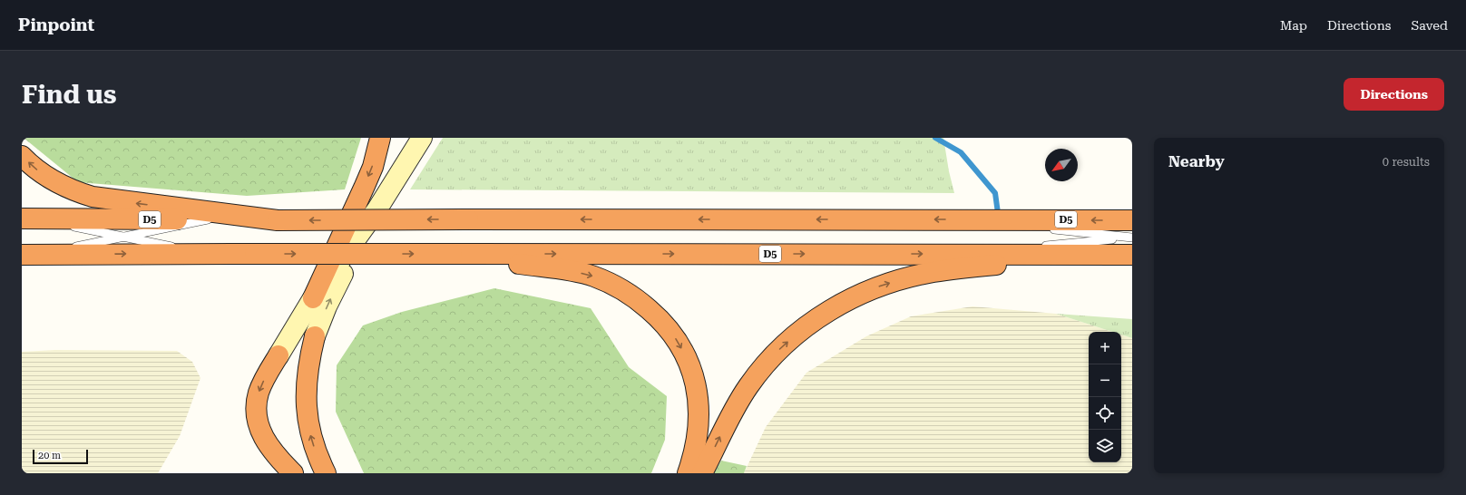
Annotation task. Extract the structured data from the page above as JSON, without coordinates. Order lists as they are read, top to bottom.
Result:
{
  "streets": {
    "highway": ["D5"]
  },
  "scale_bar": "20 m",
  "north": "bottom left",
  "page": {
    "header": "Pinpoint",
    "nav": ["Map", "Directions", "Saved"],
    "buttons": "Directions",
    "title": "Find us",
    "heading": ["Nearby", "0 results"],
    "map_buttons": ["+", "−"],
    "scale": "20 m"
  }
}
